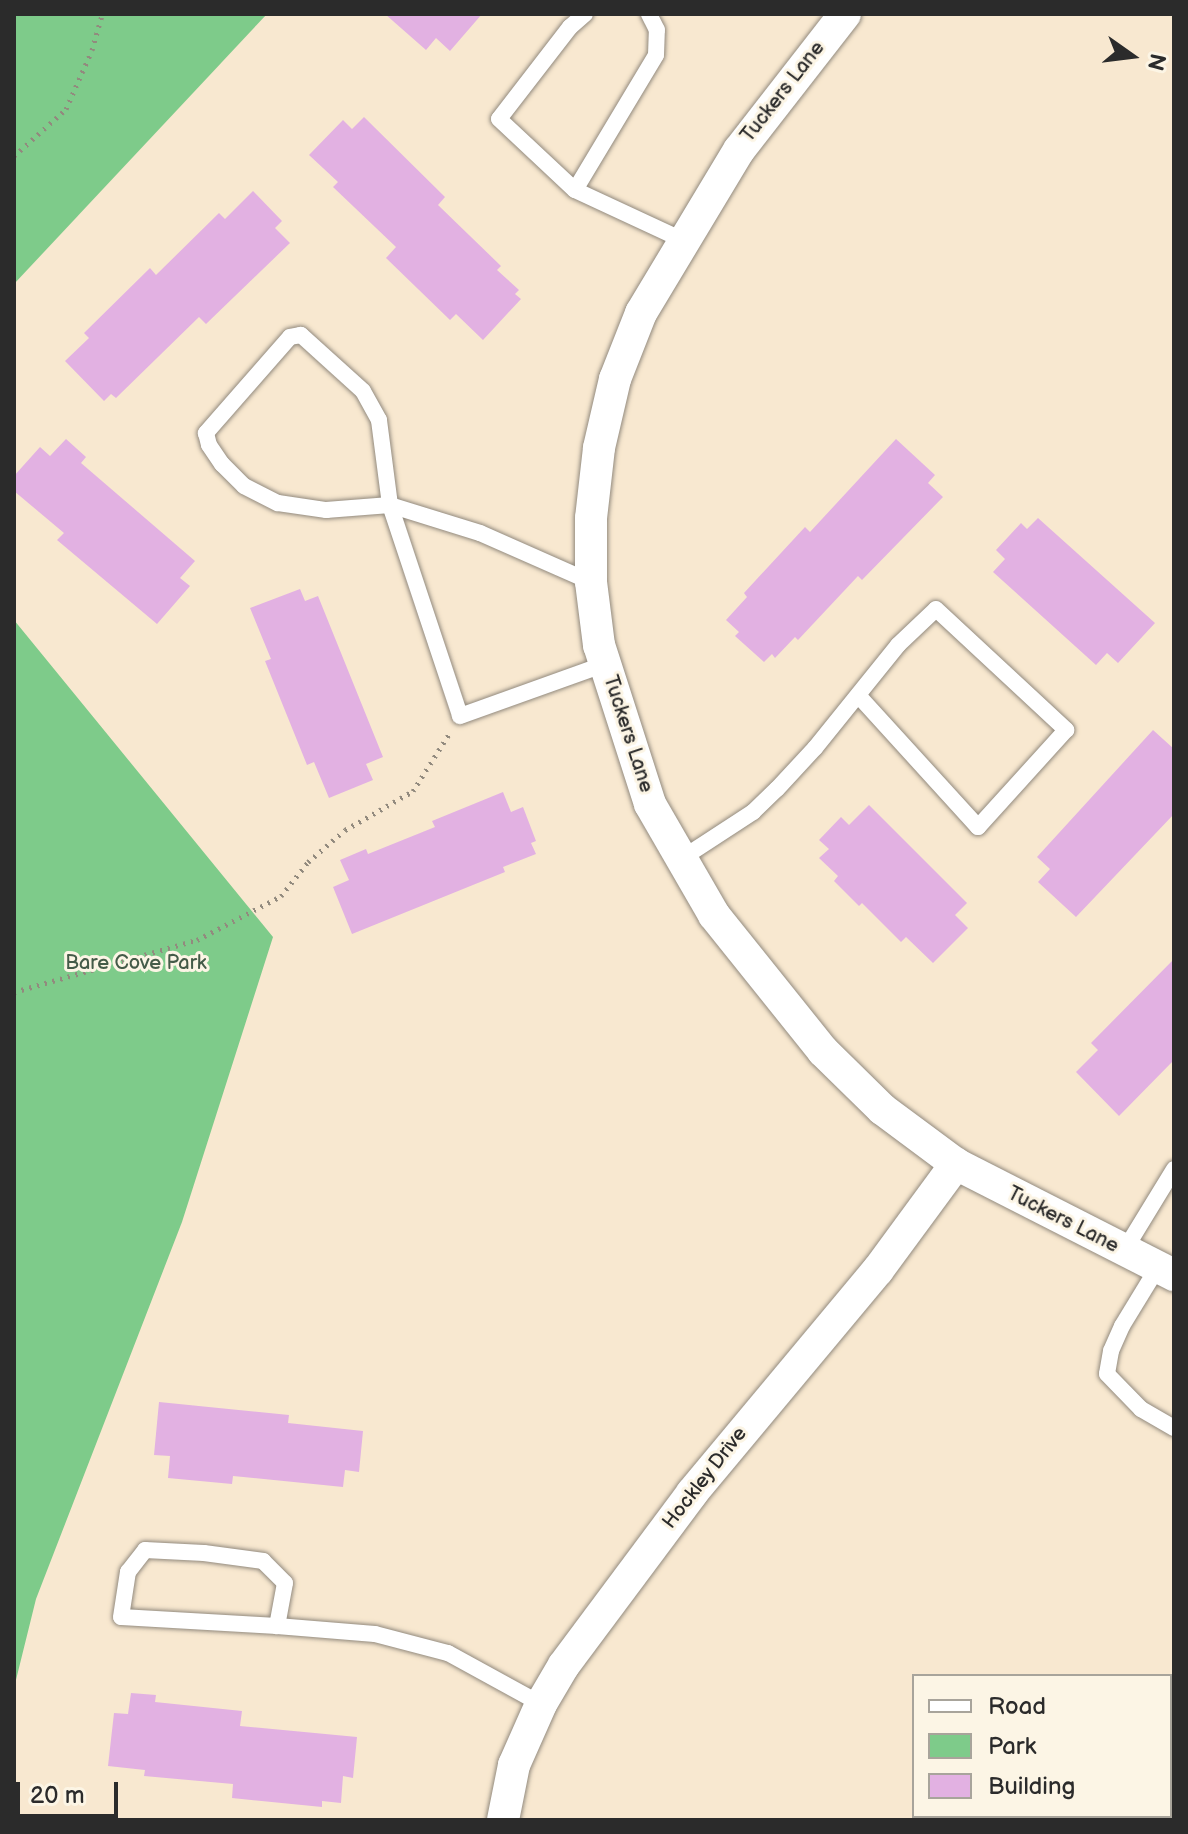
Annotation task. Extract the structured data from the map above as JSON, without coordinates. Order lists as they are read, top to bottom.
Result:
{
  "streets": {
    "street": ["Tuckers Lane", "Hockley Drive"]
  },
  "crossings": [
    ["Tuckers Lane", "Hockley Drive"]
  ],
  "parks": ["Bare Cove Park"],
  "legend": ["Road", "Park", "Building"],
  "scale_bar": "20 m",
  "north": "right"
}
